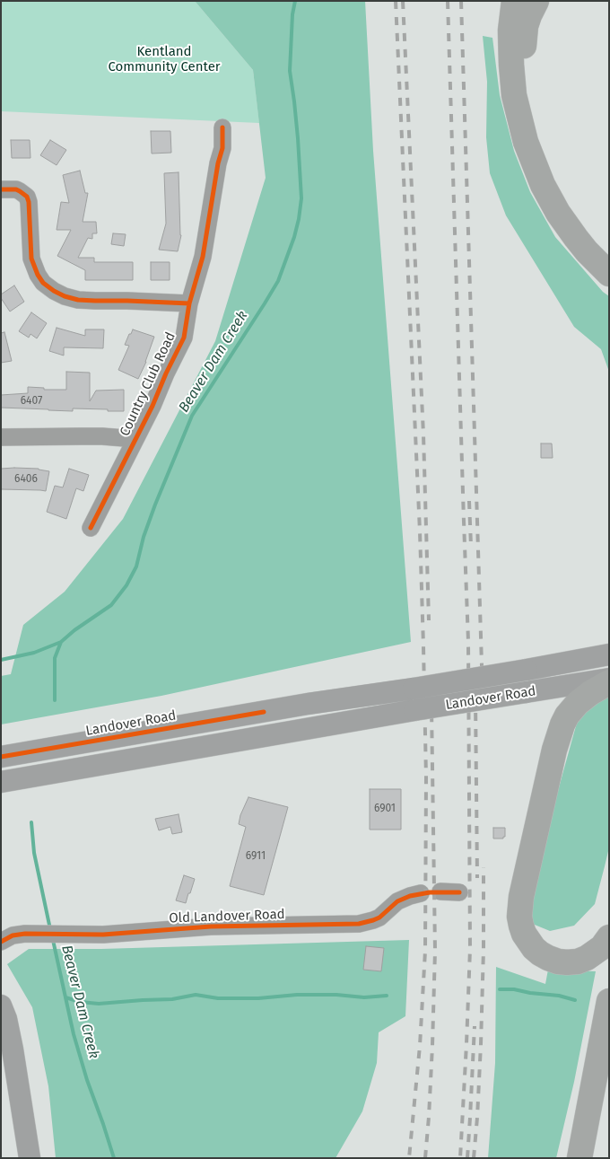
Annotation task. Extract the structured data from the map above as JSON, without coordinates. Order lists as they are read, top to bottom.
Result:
{
  "streets": {
    "main road": ["Landover Road"],
    "street": ["Country Club Road", "Old Landover Road"]
  },
  "water": ["Beaver Dam Creek"],
  "parks": ["Kentland Community Center"],
  "house_numbers": [
    "6407",
    "6406",
    "6901",
    "6911"
  ]
}
